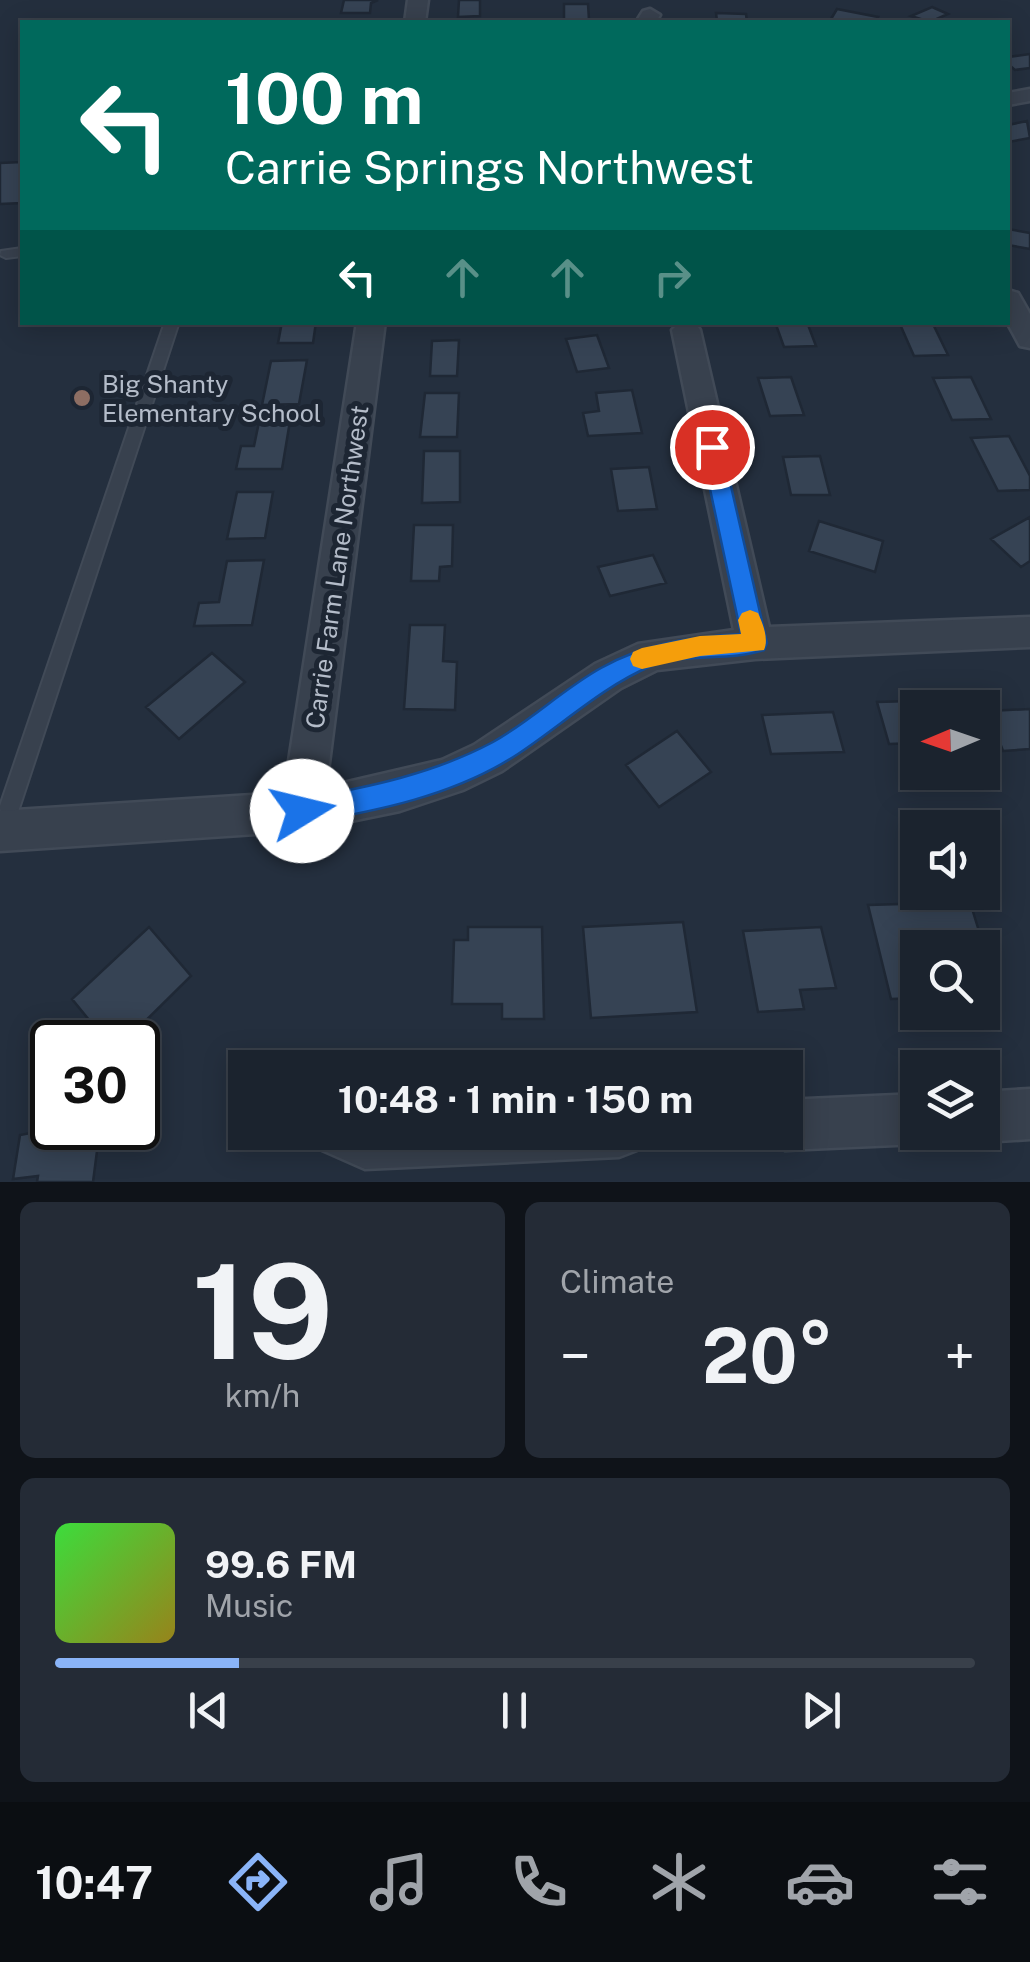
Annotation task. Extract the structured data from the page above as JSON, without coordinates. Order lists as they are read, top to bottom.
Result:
{
  "streets": {
    "street": ["Carrie Farm Lane Northwest"]
  },
  "places": ["Big Shanty Elementary School"],
  "north": "left",
  "page": {
    "turn": ["100 m", "Carrie Springs Northwest"],
    "limit": "30",
    "trip": "10:48 · 1 min · 150 m",
    "tile": [
      ["19", "km/h"],
      "Climate"
    ],
    "heat": ["−", "20°", "+"],
    "song": ["99.6 FM", "Music"],
    "tabs": "10:47"
  }
}
